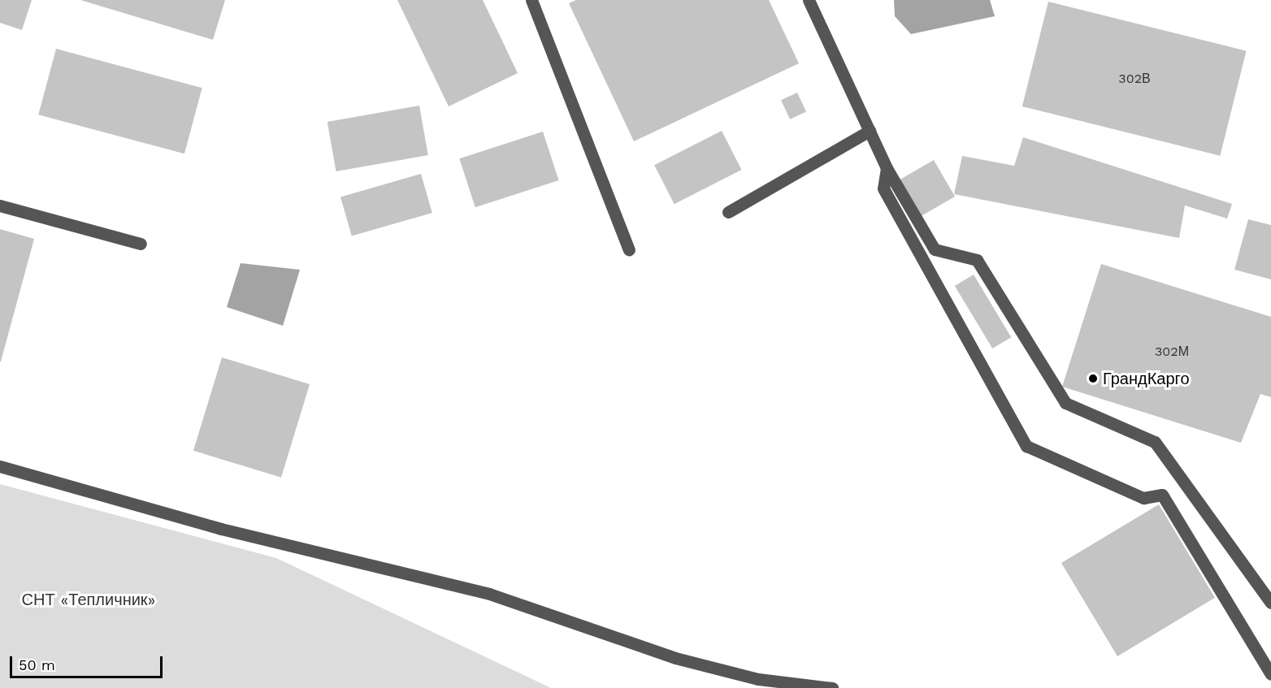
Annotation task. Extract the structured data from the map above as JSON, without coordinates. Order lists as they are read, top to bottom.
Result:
{
  "parks": ["СНТ «Тепличник»"],
  "places": ["ГрандКарго"],
  "house_numbers": ["302В", "302М"],
  "scale_bar": "50 m"
}
